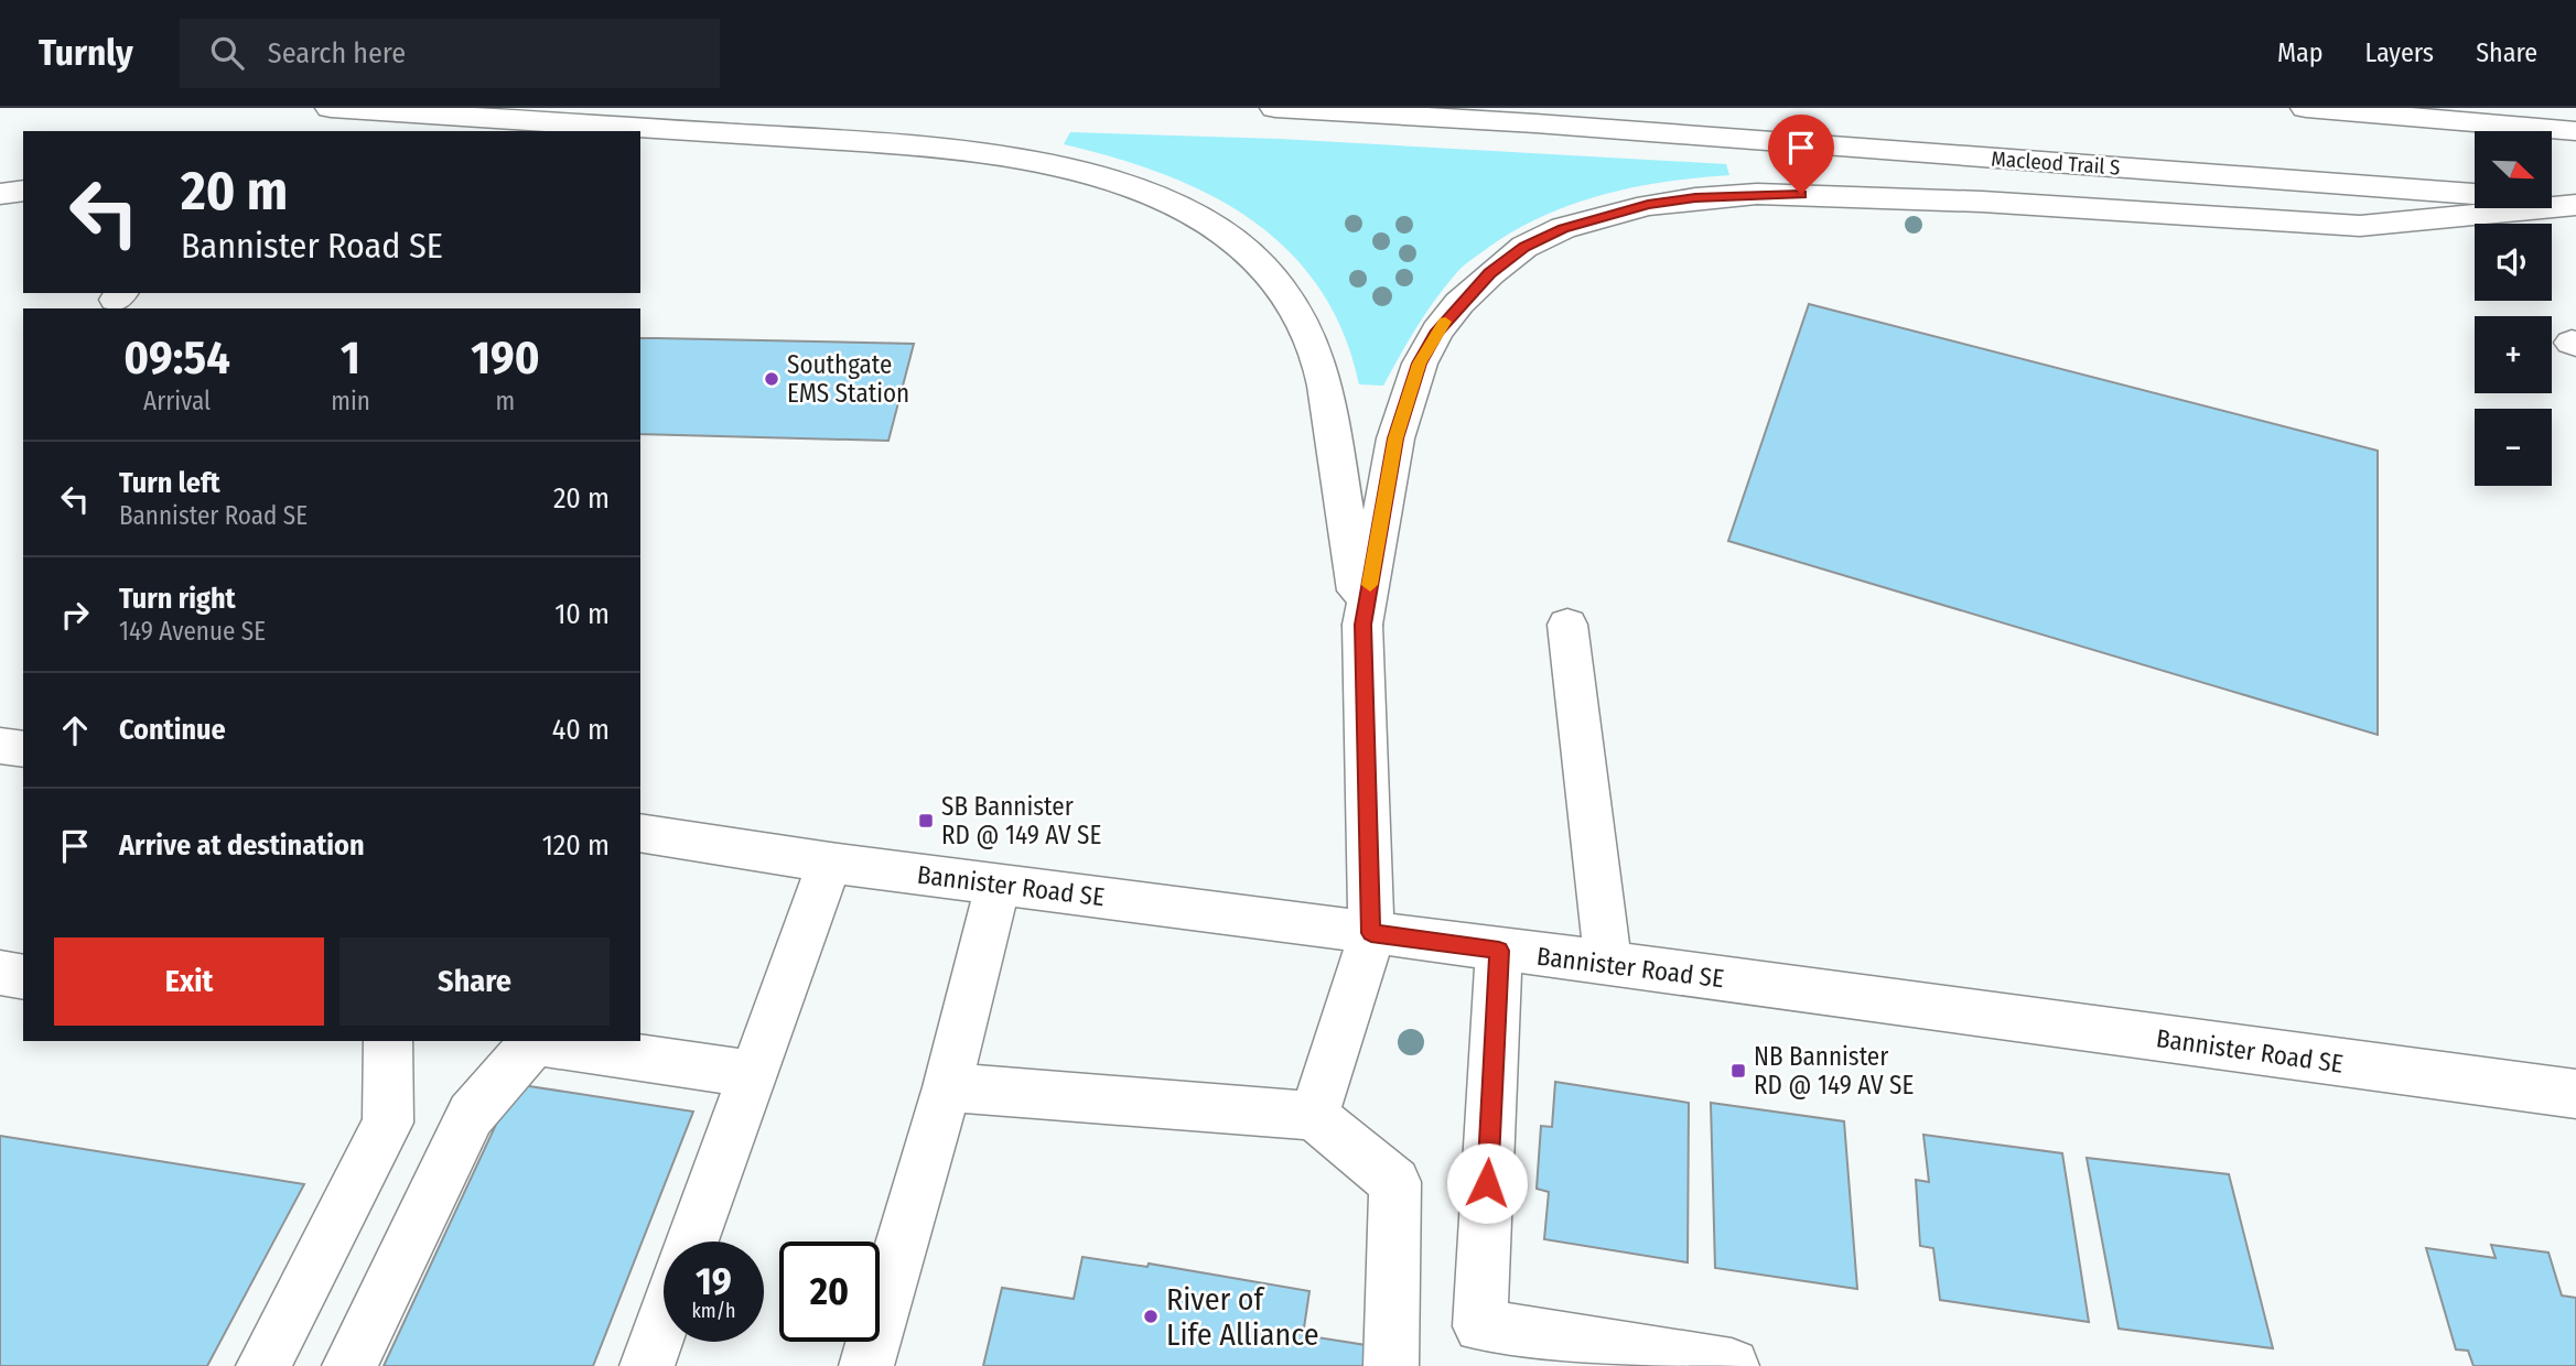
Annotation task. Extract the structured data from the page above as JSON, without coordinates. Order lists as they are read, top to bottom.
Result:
{
  "streets": {
    "main road": ["Macleod Trail S", "Bannister Road SE"]
  },
  "places": {
    "other": ["Southgate EMS Station", "River of Life Alliance"],
    "transit": ["SB Bannister RD @ 149 AV SE", "NB Bannister RD @ 149 AV SE"]
  },
  "north": "bottom right",
  "page": {
    "header": "Turnly",
    "search": "Search here",
    "nav": ["Map", "Layers", "Share"],
    "map_buttons": ["+", "−"],
    "turn": ["20 m", "Bannister Road SE"],
    "eta": [
      "09:54",
      "Arrival",
      "1",
      "min",
      "190",
      "m"
    ],
    "list": [
      {
        "name": "Turn left",
        "note": "Bannister Road SE",
        "value": "20 m"
      },
      {
        "name": "Turn right",
        "note": "149 Avenue SE",
        "value": "10 m"
      },
      {
        "name": "Continue",
        "value": "40 m"
      },
      {
        "name": "Arrive at destination",
        "value": "120 m"
      }
    ],
    "buttons": ["Exit", "Share"],
    "speed": "19 km/h",
    "limit": "20"
  }
}
